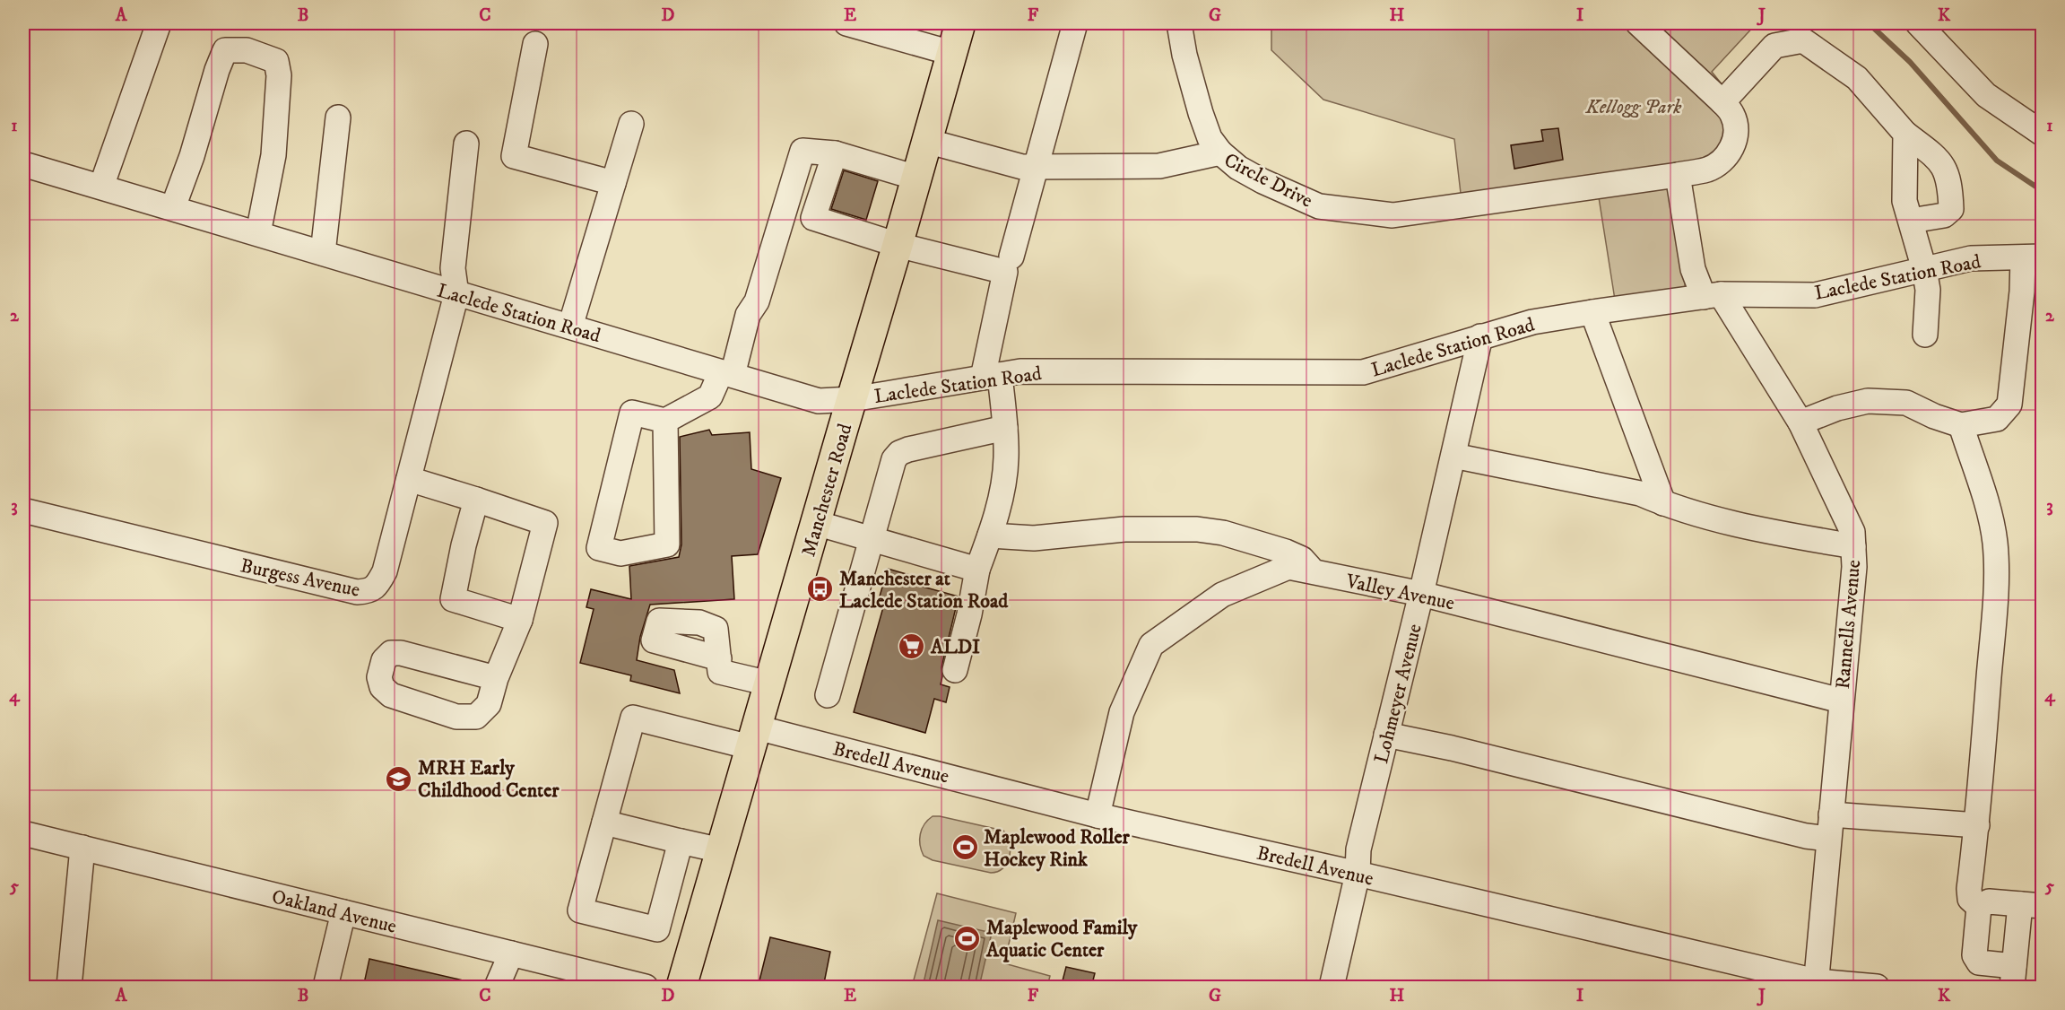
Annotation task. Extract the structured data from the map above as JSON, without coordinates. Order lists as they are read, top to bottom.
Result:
{
  "streets": {
    "main road": ["Manchester Road"],
    "street": [
      "Circle Drive",
      "Laclede Station Road",
      "Burgess Avenue",
      "Valley Avenue",
      "Rannells Avenue",
      "Lohmeyer Avenue",
      "Bredell Avenue",
      "Oakland Avenue"
    ]
  },
  "crossings": [
    ["Circle Drive", "Manchester Road"],
    ["Circle Drive", "Rannells Avenue"],
    ["Laclede Station Road", "Manchester Road"],
    ["Laclede Station Road", "Burgess Avenue"],
    ["Laclede Station Road", "Rannells Avenue"],
    ["Laclede Station Road", "Lohmeyer Avenue"],
    ["Manchester Road", "Bredell Avenue"],
    ["Valley Avenue", "Rannells Avenue"],
    ["Valley Avenue", "Lohmeyer Avenue"],
    ["Valley Avenue", "Bredell Avenue"],
    ["Rannells Avenue", "Bredell Avenue"],
    ["Lohmeyer Avenue", "Bredell Avenue"]
  ],
  "parks": ["Kellogg Park"],
  "places": {
    "bus stop": ["Manchester at Laclede Station Road"],
    "supermarket": ["ALDI"],
    "school or university": ["MRH Early Childhood Center"],
    "sports": ["Maplewood Roller Hockey Rink", "Maplewood Family Aquatic Center"]
  },
  "grid": {
    "columns": [
      "A",
      "B",
      "C",
      "D",
      "E",
      "F",
      "G",
      "H",
      "I",
      "J",
      "K"
    ],
    "rows": [
      "1",
      "2",
      "3",
      "4",
      "5"
    ]
  }
}
